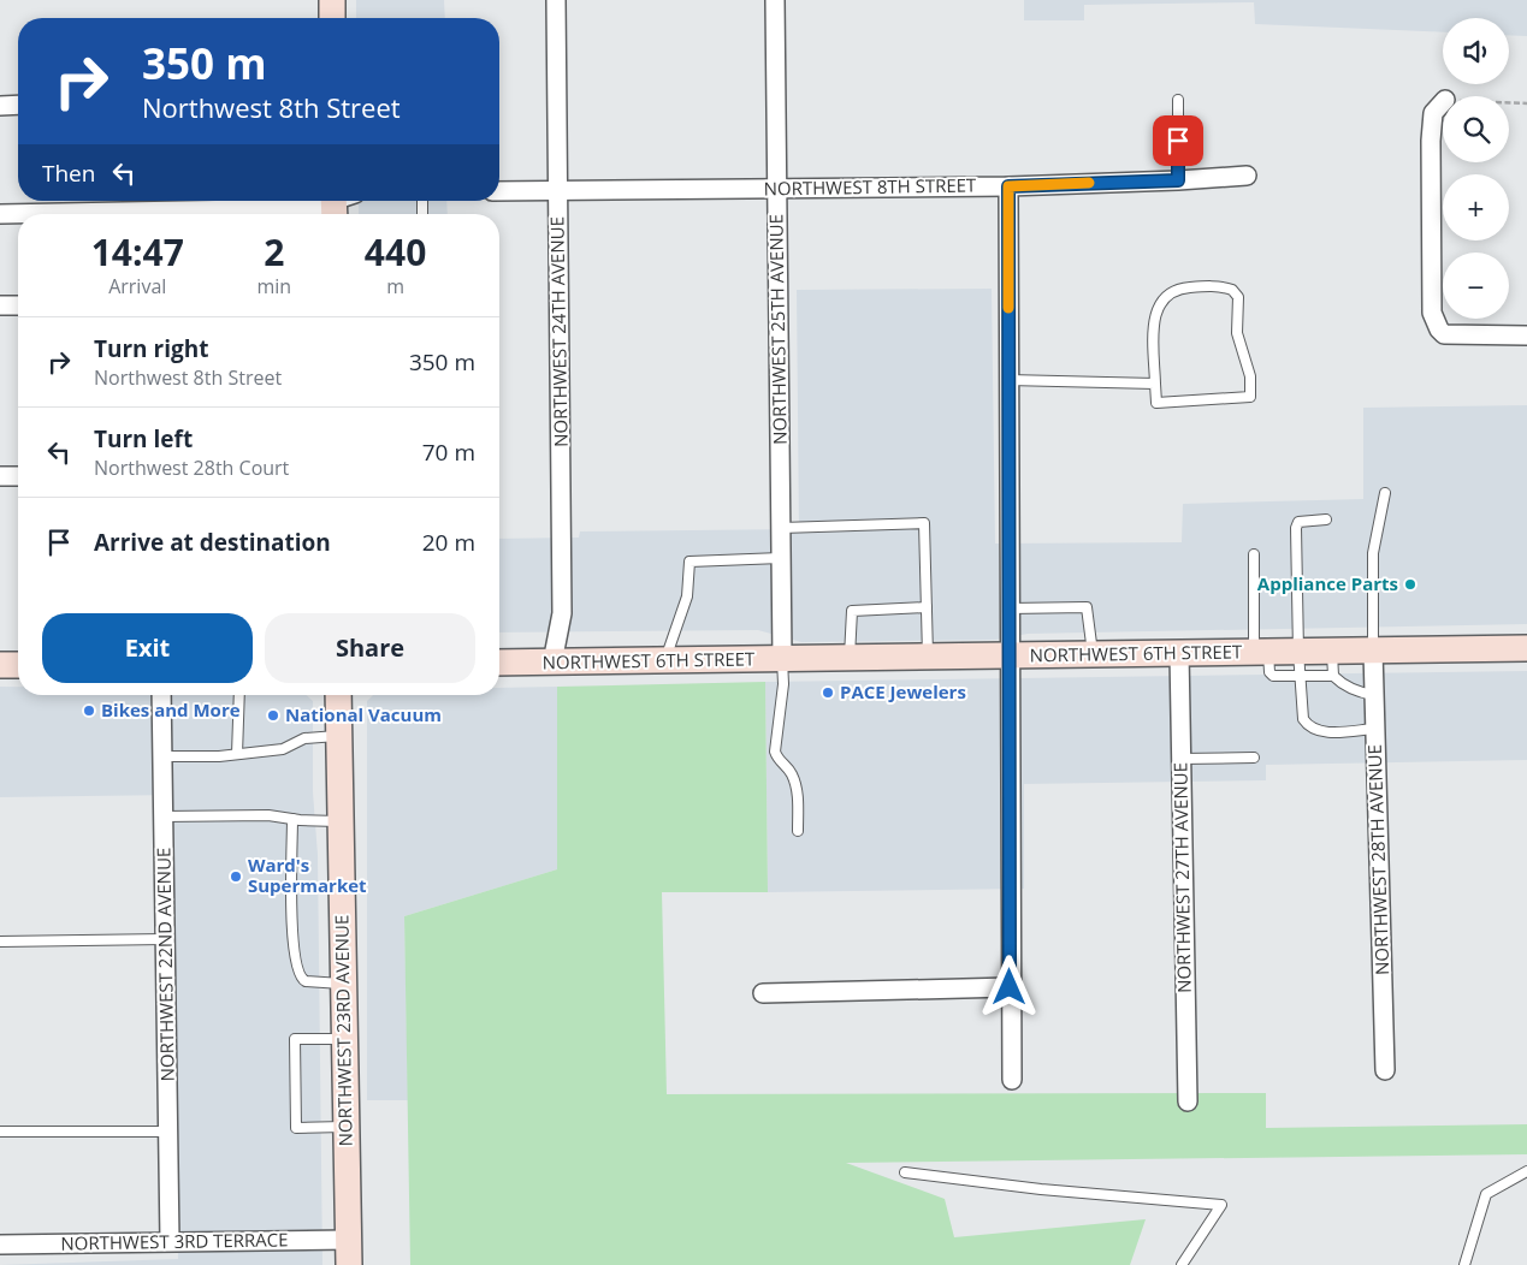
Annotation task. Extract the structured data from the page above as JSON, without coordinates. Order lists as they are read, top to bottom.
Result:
{
  "streets": {
    "main road": ["NORTHWEST 6TH STREET", "NORTHWEST 23RD AVENUE"],
    "street": [
      "NORTHWEST 8TH STREET",
      "NORTHWEST 25TH AVENUE",
      "NORTHWEST 24TH AVENUE",
      "NORTHWEST 28TH AVENUE",
      "NORTHWEST 27TH AVENUE",
      "NORTHWEST 22ND AVENUE",
      "NORTHWEST 3RD TERRACE"
    ]
  },
  "crossings": [
    ["NORTHWEST 8TH STREET", "NORTHWEST 25TH AVENUE"],
    ["NORTHWEST 8TH STREET", "NORTHWEST 24TH AVENUE"],
    ["NORTHWEST 25TH AVENUE", "NORTHWEST 6TH STREET"],
    ["NORTHWEST 24TH AVENUE", "NORTHWEST 6TH STREET"],
    ["NORTHWEST 6TH STREET", "NORTHWEST 28TH AVENUE"],
    ["NORTHWEST 6TH STREET", "NORTHWEST 27TH AVENUE"],
    ["NORTHWEST 22ND AVENUE", "NORTHWEST 3RD TERRACE"],
    ["NORTHWEST 23RD AVENUE", "NORTHWEST 3RD TERRACE"]
  ],
  "places": [
    "Appliance Parts",
    "PACE Jewelers",
    "Bikes and More",
    "National Vacuum",
    "Ward's Supermarket"
  ],
  "page": {
    "map_buttons": ["+", "−"],
    "turn": ["350 m", "Northwest 8th Street"],
    "then": "Then",
    "eta": [
      "14:47",
      "Arrival",
      "2",
      "min",
      "440",
      "m"
    ],
    "list": [
      {
        "name": "Turn right",
        "note": "Northwest 8th Street",
        "value": "350 m"
      },
      {
        "name": "Turn left",
        "note": "Northwest 28th Court",
        "value": "70 m"
      },
      {
        "name": "Arrive at destination",
        "value": "20 m"
      }
    ],
    "buttons": ["Exit", "Share"]
  }
}
